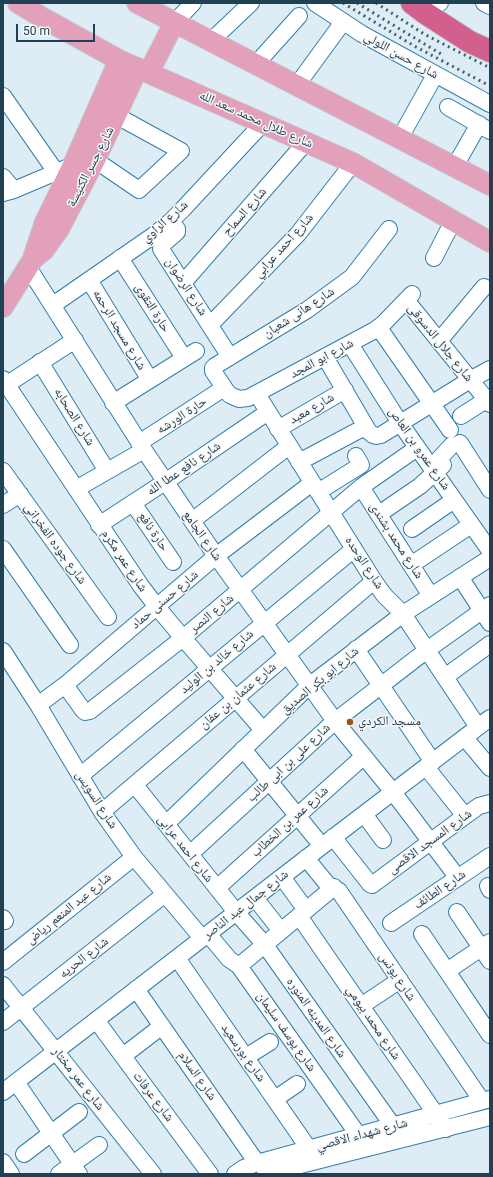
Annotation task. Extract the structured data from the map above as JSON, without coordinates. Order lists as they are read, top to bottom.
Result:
{
  "streets": {
    "main road": ["شارع طلال محمد سعد الله", "شارع جسر الكنيسة"],
    "street": [
      "شارع حسن اللولي",
      "شارع السماح",
      "شارع الراوي",
      "شارع احمد عرابي",
      "شارع الرضوان",
      "حارة التقوى",
      "شارع هانى شعبان",
      "شارع مسجد الرحمه",
      "شارع جلال الدسوقى",
      "شارع ابو المجد",
      "شارع معبد",
      "حارة الورشه",
      "شارع الصحابه",
      "شارع عمرو بن العاص",
      "شارع نافع عطا الله",
      "حارة نافع",
      "شارع الجامع",
      "شارع محمد بشندى",
      "شارع جوده الفخراني",
      "شارع عمر مكرم",
      "شارع الوحده",
      "شارع حسنى حماد",
      "شارع النصر",
      "شارع خالد بن الوليد",
      "شارع ابو بكر الصديق",
      "شارع عثمان بن عفان",
      "شارع على بن ابى طالب",
      "شارع السويس",
      "شارع عمر بن الخطاب",
      "شارع المسجد الاقصى",
      "شارع احمد عرابى",
      "شارع الطائف",
      "شارع جمال عبد الناصر",
      "شارع عبد المنعم رياض",
      "شارع الحريه",
      "شارع يونس",
      "شارع المدينه المنوره",
      "شارع محمد بيومي",
      "شارع يوسف سليمان",
      "شارع بورسعيد",
      "شارع السلام",
      "شارع عمر مختار",
      "شارع عرفات",
      "شارع شهداء الاقصي"
    ]
  },
  "crossings": [
    ["شارع طلال محمد سعد الله", "شارع جسر الكنيسة"],
    ["شارع طلال محمد سعد الله", "شارع السماح"],
    ["شارع طلال محمد سعد الله", "شارع الراوي"],
    ["شارع طلال محمد سعد الله", "شارع احمد عرابي"],
    ["شارع جسر الكنيسة", "شارع الجامع"],
    ["شارع السماح", "شارع الرضوان"],
    ["شارع الراوي", "شارع الرضوان"],
    ["شارع الراوي", "حارة التقوى"],
    ["شارع الراوي", "شارع مسجد الرحمه"],
    ["شارع الراوي", "شارع الجامع"],
    ["شارع احمد عرابي", "شارع الرضوان"],
    ["شارع الرضوان", "شارع هانى شعبان"],
    ["حارة التقوى", "شارع مسجد الرحمه"],
    ["شارع هانى شعبان", "شارع ابو المجد"],
    ["شارع هانى شعبان", "حارة الورشه"],
    ["شارع جلال الدسوقى", "شارع ابو المجد"],
    ["شارع ابو المجد", "حارة الورشه"],
    ["شارع ابو المجد", "شارع عمرو بن العاص"],
    ["شارع ابو المجد", "شارع الوحده"],
    ["شارع معبد", "شارع الوحده"],
    ["حارة الورشه", "شارع الصحابه"],
    ["حارة الورشه", "شارع الجامع"],
    ["حارة الورشه", "شارع عمر مكرم"],
    ["شارع عمرو بن العاص", "شارع النصر"],
    ["شارع نافع عطا الله", "حارة نافع"],
    ["شارع نافع عطا الله", "شارع الجامع"],
    ["شارع نافع عطا الله", "شارع عمر مكرم"],
    ["شارع نافع عطا الله", "شارع الوحده"],
    ["شارع الجامع", "شارع حسنى حماد"],
    ["شارع الجامع", "شارع النصر"],
    ["شارع الجامع", "شارع خالد بن الوليد"],
    ["شارع الجامع", "شارع ابو بكر الصديق"],
    ["شارع الجامع", "شارع عثمان بن عفان"],
    ["شارع الجامع", "شارع على بن ابى طالب"],
    ["شارع الجامع", "شارع عمر بن الخطاب"],
    ["شارع الجامع", "شارع المسجد الاقصى"],
    ["شارع الجامع", "شارع الطائف"],
    ["شارع الجامع", "شارع جمال عبد الناصر"],
    ["شارع محمد بشندى", "شارع النصر"],
    ["شارع محمد بشندى", "شارع ابو بكر الصديق"],
    ["شارع عمر مكرم", "شارع حسنى حماد"],
    ["شارع عمر مكرم", "شارع النصر"],
    ["شارع عمر مكرم", "شارع خالد بن الوليد"],
    ["شارع عمر مكرم", "شارع ابو بكر الصديق"],
    ["شارع عمر مكرم", "شارع عثمان بن عفان"],
    ["شارع الوحده", "شارع حسنى حماد"],
    ["شارع الوحده", "شارع النصر"],
    ["شارع الوحده", "شارع خالد بن الوليد"],
    ["شارع الوحده", "شارع ابو بكر الصديق"],
    ["شارع الوحده", "شارع عثمان بن عفان"],
    ["شارع الوحده", "شارع على بن ابى طالب"],
    ["شارع الوحده", "شارع جمال عبد الناصر"],
    ["شارع حسنى حماد", "شارع النصر"],
    ["شارع حسنى حماد", "شارع السويس"],
    ["شارع خالد بن الوليد", "شارع السويس"],
    ["شارع ابو بكر الصديق", "شارع احمد عرابى"],
    ["شارع عثمان بن عفان", "شارع السويس"],
    ["شارع عثمان بن عفان", "شارع احمد عرابى"],
    ["شارع على بن ابى طالب", "شارع احمد عرابى"],
    ["شارع السويس", "شارع جمال عبد الناصر"],
    ["شارع السويس", "شارع عبد المنعم رياض"],
    ["شارع السويس", "شارع الحريه"],
    ["شارع السويس", "شارع يوسف سليمان"],
    ["شارع عمر بن الخطاب", "شارع احمد عرابى"],
    ["شارع المسجد الاقصى", "شارع جمال عبد الناصر"],
    ["شارع احمد عرابى", "شارع جمال عبد الناصر"],
    ["شارع احمد عرابى", "شارع المدينه المنوره"],
    ["شارع جمال عبد الناصر", "شارع يونس"],
    ["شارع جمال عبد الناصر", "شارع المدينه المنوره"],
    ["شارع جمال عبد الناصر", "شارع محمد بيومي"],
    ["شارع جمال عبد الناصر", "شارع يوسف سليمان"],
    ["شارع جمال عبد الناصر", "شارع بورسعيد"],
    ["شارع جمال عبد الناصر", "شارع السلام"],
    ["شارع جمال عبد الناصر", "شارع عمر مختار"],
    ["شارع جمال عبد الناصر", "شارع عرفات"],
    ["شارع الحريه", "شارع عمر مختار"],
    ["شارع يونس", "شارع شهداء الاقصي"],
    ["شارع المدينه المنوره", "شارع شهداء الاقصي"],
    ["شارع محمد بيومي", "شارع شهداء الاقصي"],
    ["شارع يوسف سليمان", "شارع شهداء الاقصي"],
    ["شارع بورسعيد", "شارع شهداء الاقصي"],
    ["شارع السلام", "شارع شهداء الاقصي"]
  ],
  "places": ["مسجد الكردي"],
  "scale_bar": "50 m"
}
